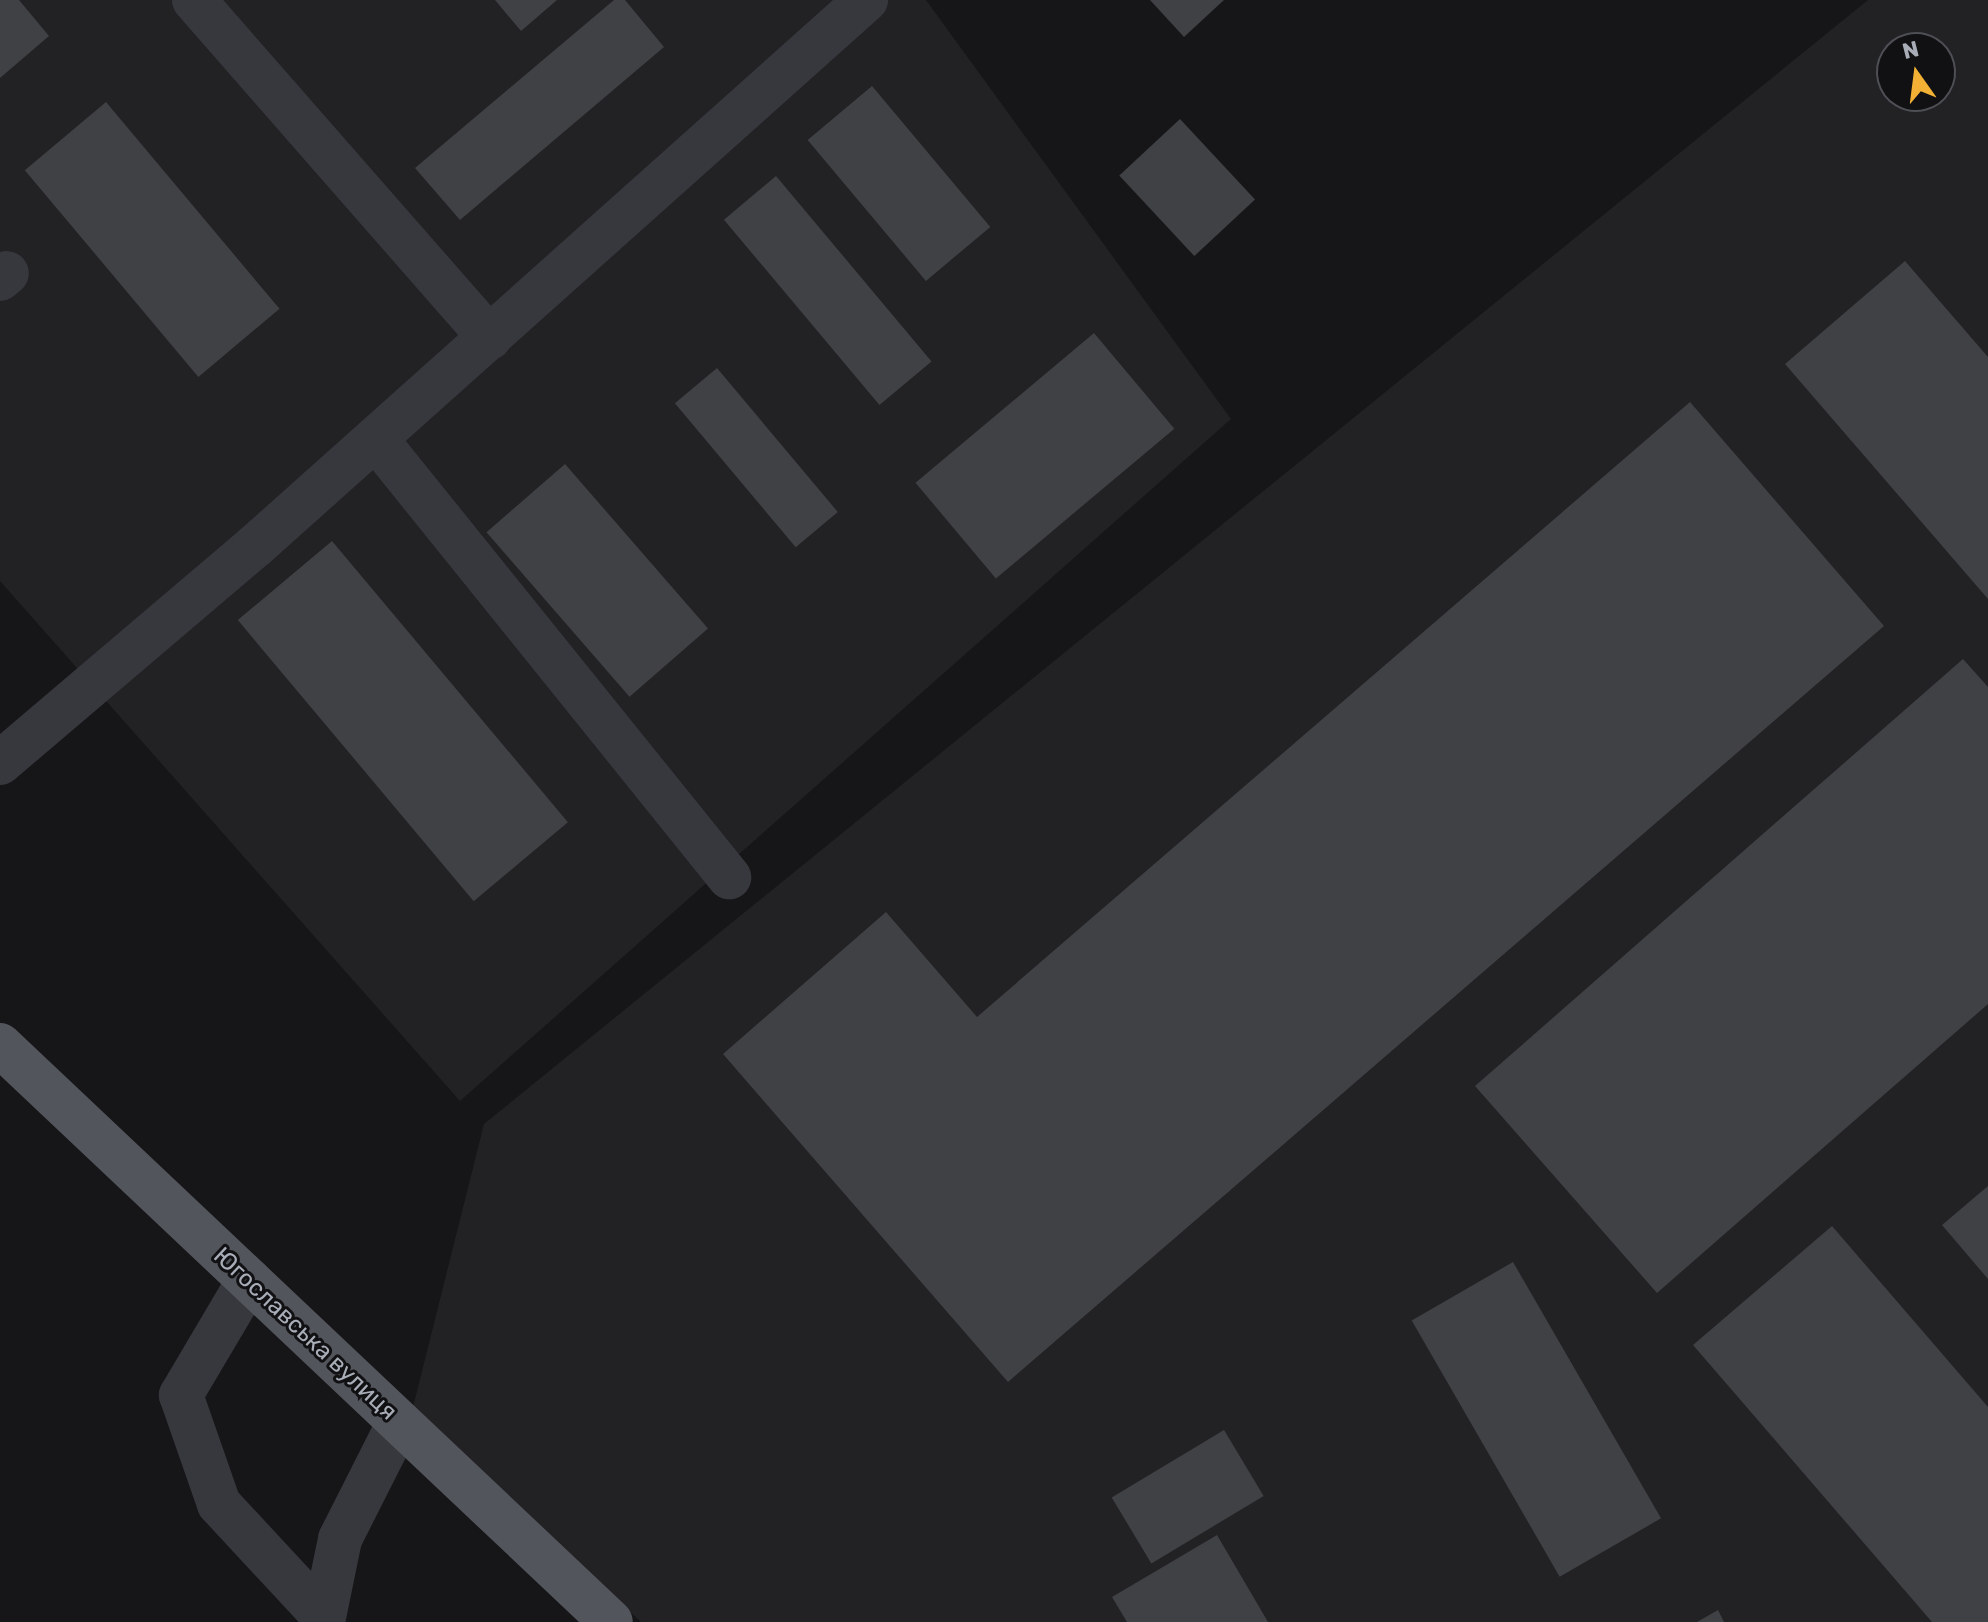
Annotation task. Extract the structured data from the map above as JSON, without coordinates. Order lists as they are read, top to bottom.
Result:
{
  "streets": {
    "main road": ["Югославська вулиця"]
  },
  "north": "top"
}
